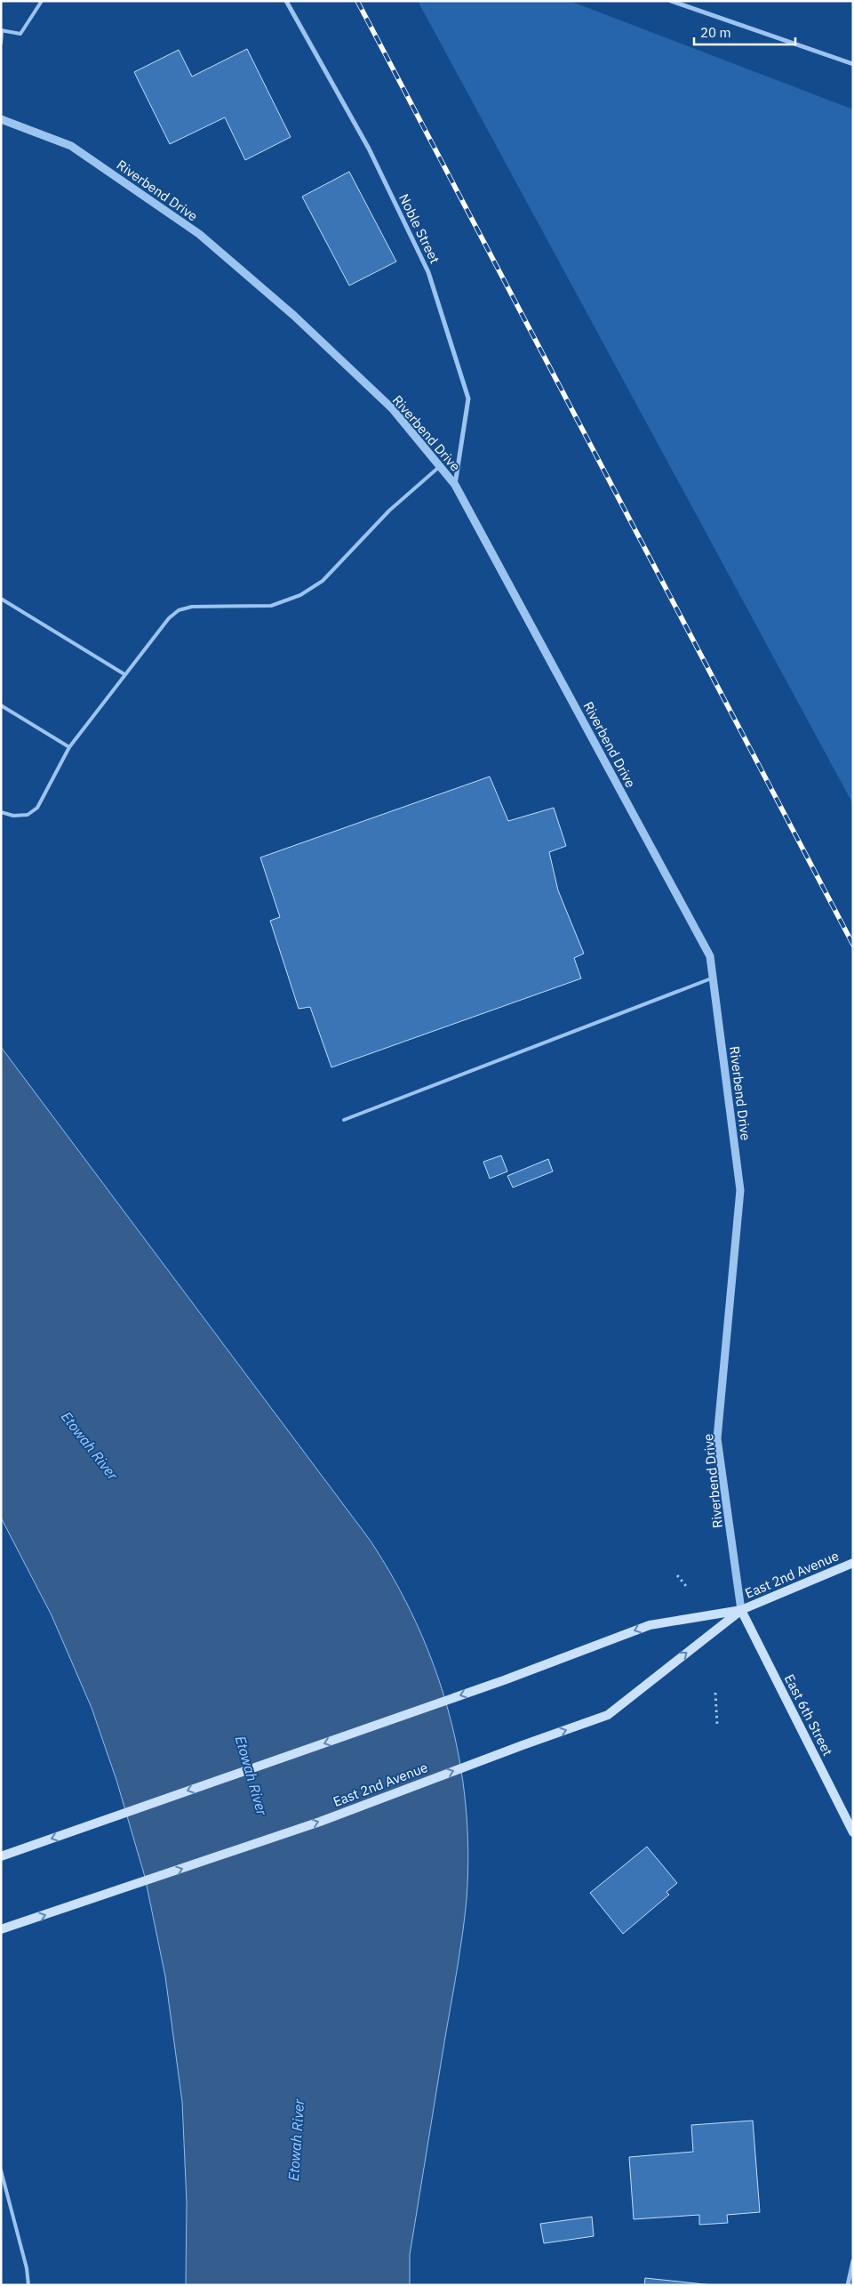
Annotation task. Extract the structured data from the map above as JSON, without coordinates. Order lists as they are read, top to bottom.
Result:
{
  "streets": {
    "main road": ["East 2nd Avenue", "East 6th Street"],
    "street": ["Riverbend Drive", "Noble Street"]
  },
  "crossings": [
    ["Riverbend Drive", "Noble Street"],
    ["Riverbend Drive", "East 2nd Avenue"],
    ["Riverbend Drive", "East 6th Street"],
    ["East 2nd Avenue", "East 6th Street"]
  ],
  "water": ["Etowah River"],
  "scale_bar": "20 m"
}
